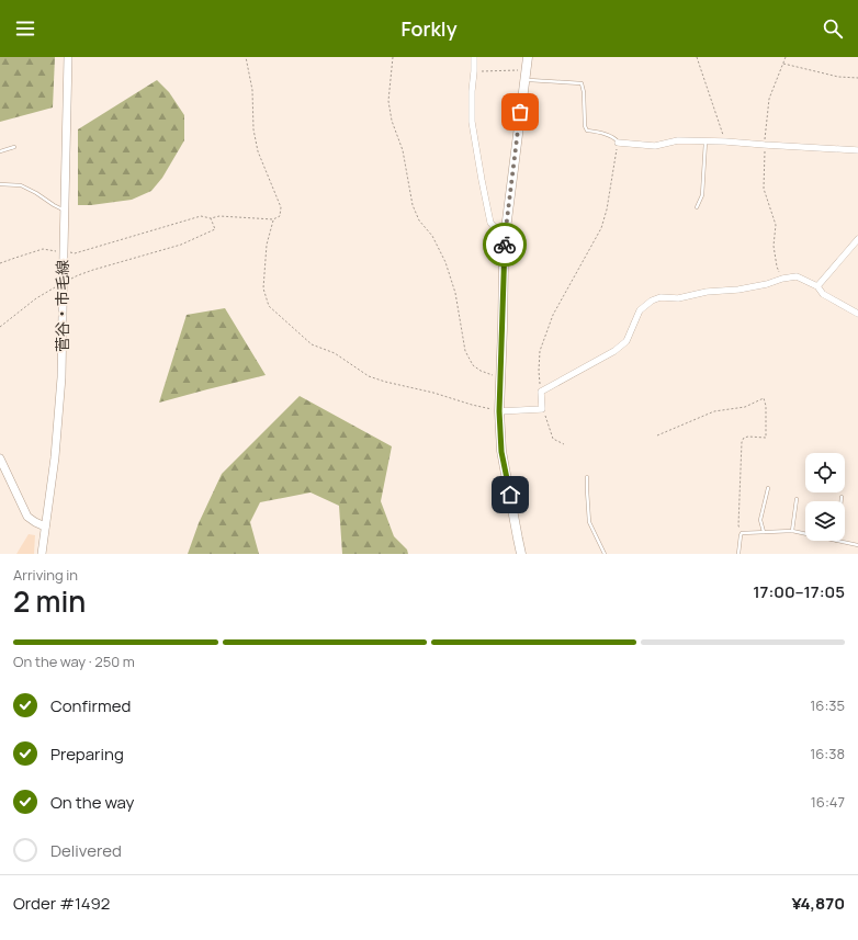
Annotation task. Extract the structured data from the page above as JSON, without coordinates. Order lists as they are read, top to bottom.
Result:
{
  "streets": {
    "street": ["菅谷・市毛線"]
  },
  "page": {
    "header": "Forkly",
    "heading": ["2 min", "Arriving in", "17:00–17:05"],
    "panel": ["Order #1492", "¥4,870"],
    "bar": "On the way · 250 m",
    "list": [
      ["Confirmed", "16:35"],
      ["Preparing", "16:38"],
      ["On the way", "16:47"],
      "Delivered"
    ]
  }
}
